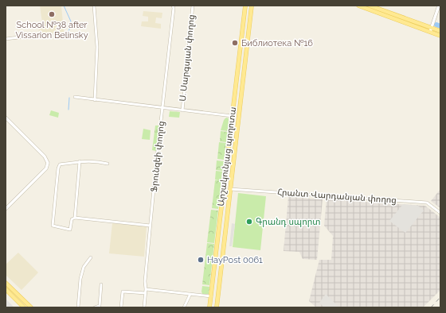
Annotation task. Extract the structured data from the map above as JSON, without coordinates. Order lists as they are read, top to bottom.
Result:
{
  "streets": {
    "main road": ["Արշակունյաց պողոտա"],
    "street": ["Ս. Սարգսյան փողոց", "Ֆրունզեի փողոց", "Հրանտ Վարդանյան փողոց"]
  },
  "crossings": [
    ["Արշակունյաց պողոտա", "Հրանտ Վարդանյան փողոց"]
  ],
  "places": [
    "School №38 after Vissarion Belinsky",
    "Библиотека №16",
    "Գրանդ սպորտ",
    "HayPost 0061"
  ]
}
